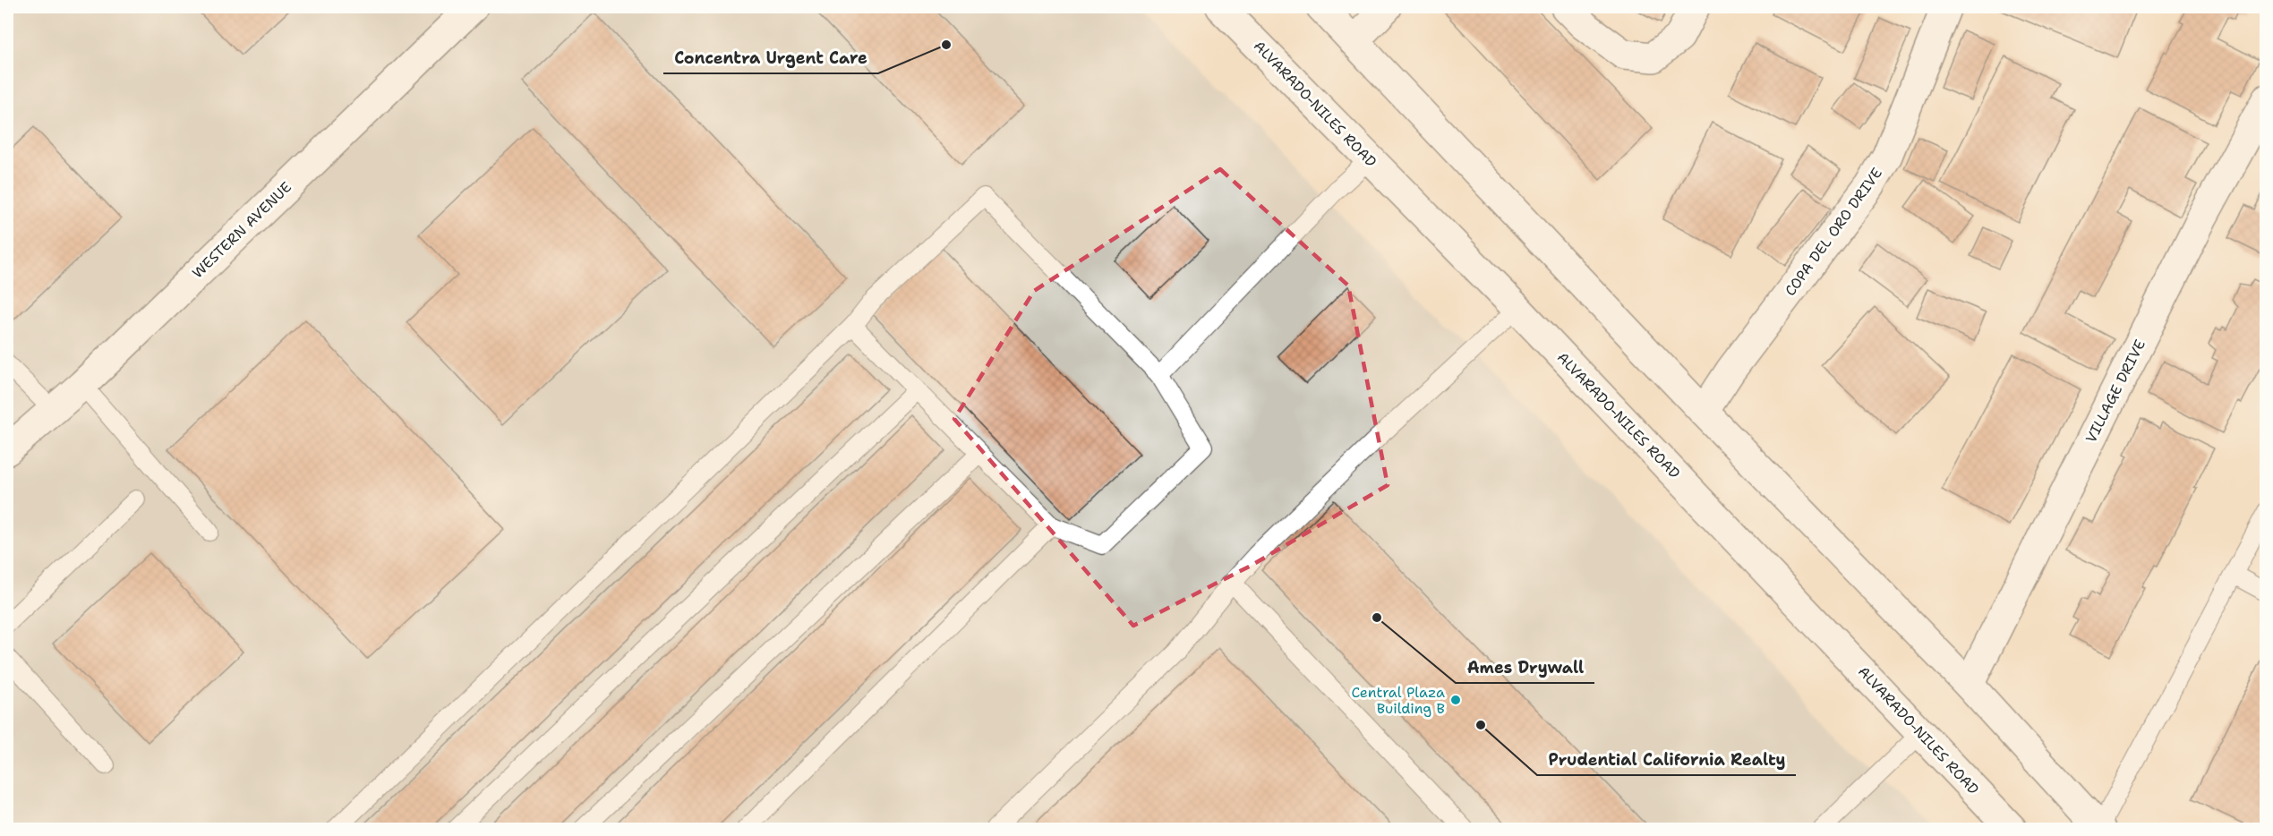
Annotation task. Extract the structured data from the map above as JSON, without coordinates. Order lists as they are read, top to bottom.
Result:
{
  "streets": {
    "main road": [
      "ALVARADO-NILES ROAD",
      "WESTERN AVENUE",
      "COPA DEL ORO DRIVE",
      "VILLAGE DRIVE"
    ]
  },
  "places": [
    "Concentra Urgent Care",
    "Ames Drywall",
    "Central Plaza Building B",
    "Prudential California Realty"
  ]
}
